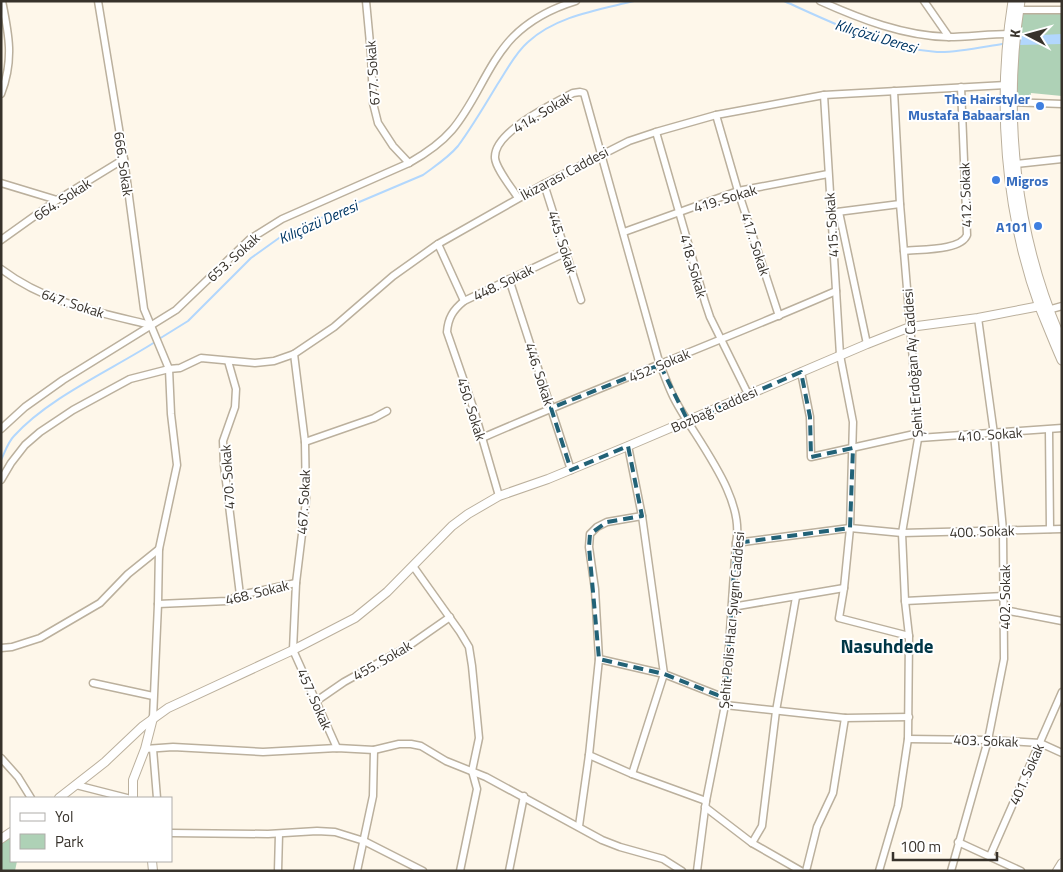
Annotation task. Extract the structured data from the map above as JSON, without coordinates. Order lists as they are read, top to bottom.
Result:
{
  "streets": {
    "street": [
      "677. Sokak",
      "414. Sokak",
      "666. Sokak",
      "İkizarası Caddesi",
      "412. Sokak",
      "419. Sokak",
      "664. Sokak",
      "415. Sokak",
      "445. Sokak",
      "417. Sokak",
      "653. Sokak",
      "418. Sokak",
      "448. Sokak",
      "647. Sokak",
      "Şehit Erdoğan Ay Caddesi",
      "452. Sokak",
      "446. Sokak",
      "450. Sokak",
      "Bozbağ Caddesi",
      "410. Sokak",
      "470. Sokak",
      "467. Sokak",
      "400. Sokak",
      "468. Sokak",
      "402. Sokak",
      "Şehit Polis Hacı Şıvgın Caddesi",
      "455. Sokak",
      "457. Sokak",
      "403. Sokak",
      "401. Sokak"
    ]
  },
  "crossings": [
    ["677. Sokak", "653. Sokak"],
    ["414. Sokak", "İkizarası Caddesi"],
    ["414. Sokak", "Şehit Polis Hacı Şıvgın Caddesi"],
    ["666. Sokak", "İkizarası Caddesi"],
    ["666. Sokak", "664. Sokak"],
    ["666. Sokak", "653. Sokak"],
    ["666. Sokak", "647. Sokak"],
    ["666. Sokak", "Bozbağ Caddesi"],
    ["666. Sokak", "468. Sokak"],
    ["İkizarası Caddesi", "412. Sokak"],
    ["İkizarası Caddesi", "415. Sokak"],
    ["İkizarası Caddesi", "445. Sokak"],
    ["İkizarası Caddesi", "417. Sokak"],
    ["İkizarası Caddesi", "418. Sokak"],
    ["İkizarası Caddesi", "Şehit Erdoğan Ay Caddesi"],
    ["İkizarası Caddesi", "470. Sokak"],
    ["İkizarası Caddesi", "467. Sokak"],
    ["İkizarası Caddesi", "Şehit Polis Hacı Şıvgın Caddesi"],
    ["412. Sokak", "Şehit Erdoğan Ay Caddesi"],
    ["419. Sokak", "415. Sokak"],
    ["419. Sokak", "417. Sokak"],
    ["419. Sokak", "418. Sokak"],
    ["419. Sokak", "Şehit Polis Hacı Şıvgın Caddesi"],
    ["415. Sokak", "Şehit Erdoğan Ay Caddesi"],
    ["415. Sokak", "452. Sokak"],
    ["415. Sokak", "Bozbağ Caddesi"],
    ["415. Sokak", "410. Sokak"],
    ["415. Sokak", "400. Sokak"],
    ["445. Sokak", "448. Sokak"],
    ["417. Sokak", "452. Sokak"],
    ["653. Sokak", "647. Sokak"],
    ["418. Sokak", "452. Sokak"],
    ["418. Sokak", "Bozbağ Caddesi"],
    ["448. Sokak", "446. Sokak"],
    ["448. Sokak", "450. Sokak"],
    ["Şehit Erdoğan Ay Caddesi", "Bozbağ Caddesi"],
    ["Şehit Erdoğan Ay Caddesi", "410. Sokak"],
    ["Şehit Erdoğan Ay Caddesi", "400. Sokak"],
    ["Şehit Erdoğan Ay Caddesi", "403. Sokak"],
    ["452. Sokak", "446. Sokak"],
    ["452. Sokak", "450. Sokak"],
    ["452. Sokak", "Şehit Polis Hacı Şıvgın Caddesi"],
    ["446. Sokak", "Bozbağ Caddesi"],
    ["450. Sokak", "Bozbağ Caddesi"],
    ["Bozbağ Caddesi", "410. Sokak"],
    ["Bozbağ Caddesi", "467. Sokak"],
    ["Bozbağ Caddesi", "402. Sokak"],
    ["Bozbağ Caddesi", "Şehit Polis Hacı Şıvgın Caddesi"],
    ["Bozbağ Caddesi", "457. Sokak"],
    ["410. Sokak", "402. Sokak"],
    ["470. Sokak", "468. Sokak"],
    ["467. Sokak", "468. Sokak"],
    ["467. Sokak", "457. Sokak"],
    ["400. Sokak", "402. Sokak"],
    ["400. Sokak", "Şehit Polis Hacı Şıvgın Caddesi"],
    ["402. Sokak", "403. Sokak"],
    ["455. Sokak", "457. Sokak"],
    ["403. Sokak", "401. Sokak"]
  ],
  "districts": ["Nasuhdede"],
  "water": ["Kılıçözü Deresi"],
  "places": ["The Hairstyler Mustafa Babaarslan", "Migros", "A101"],
  "legend": ["Yol", "Park"],
  "scale_bar": "100 m",
  "north": "left"
}
